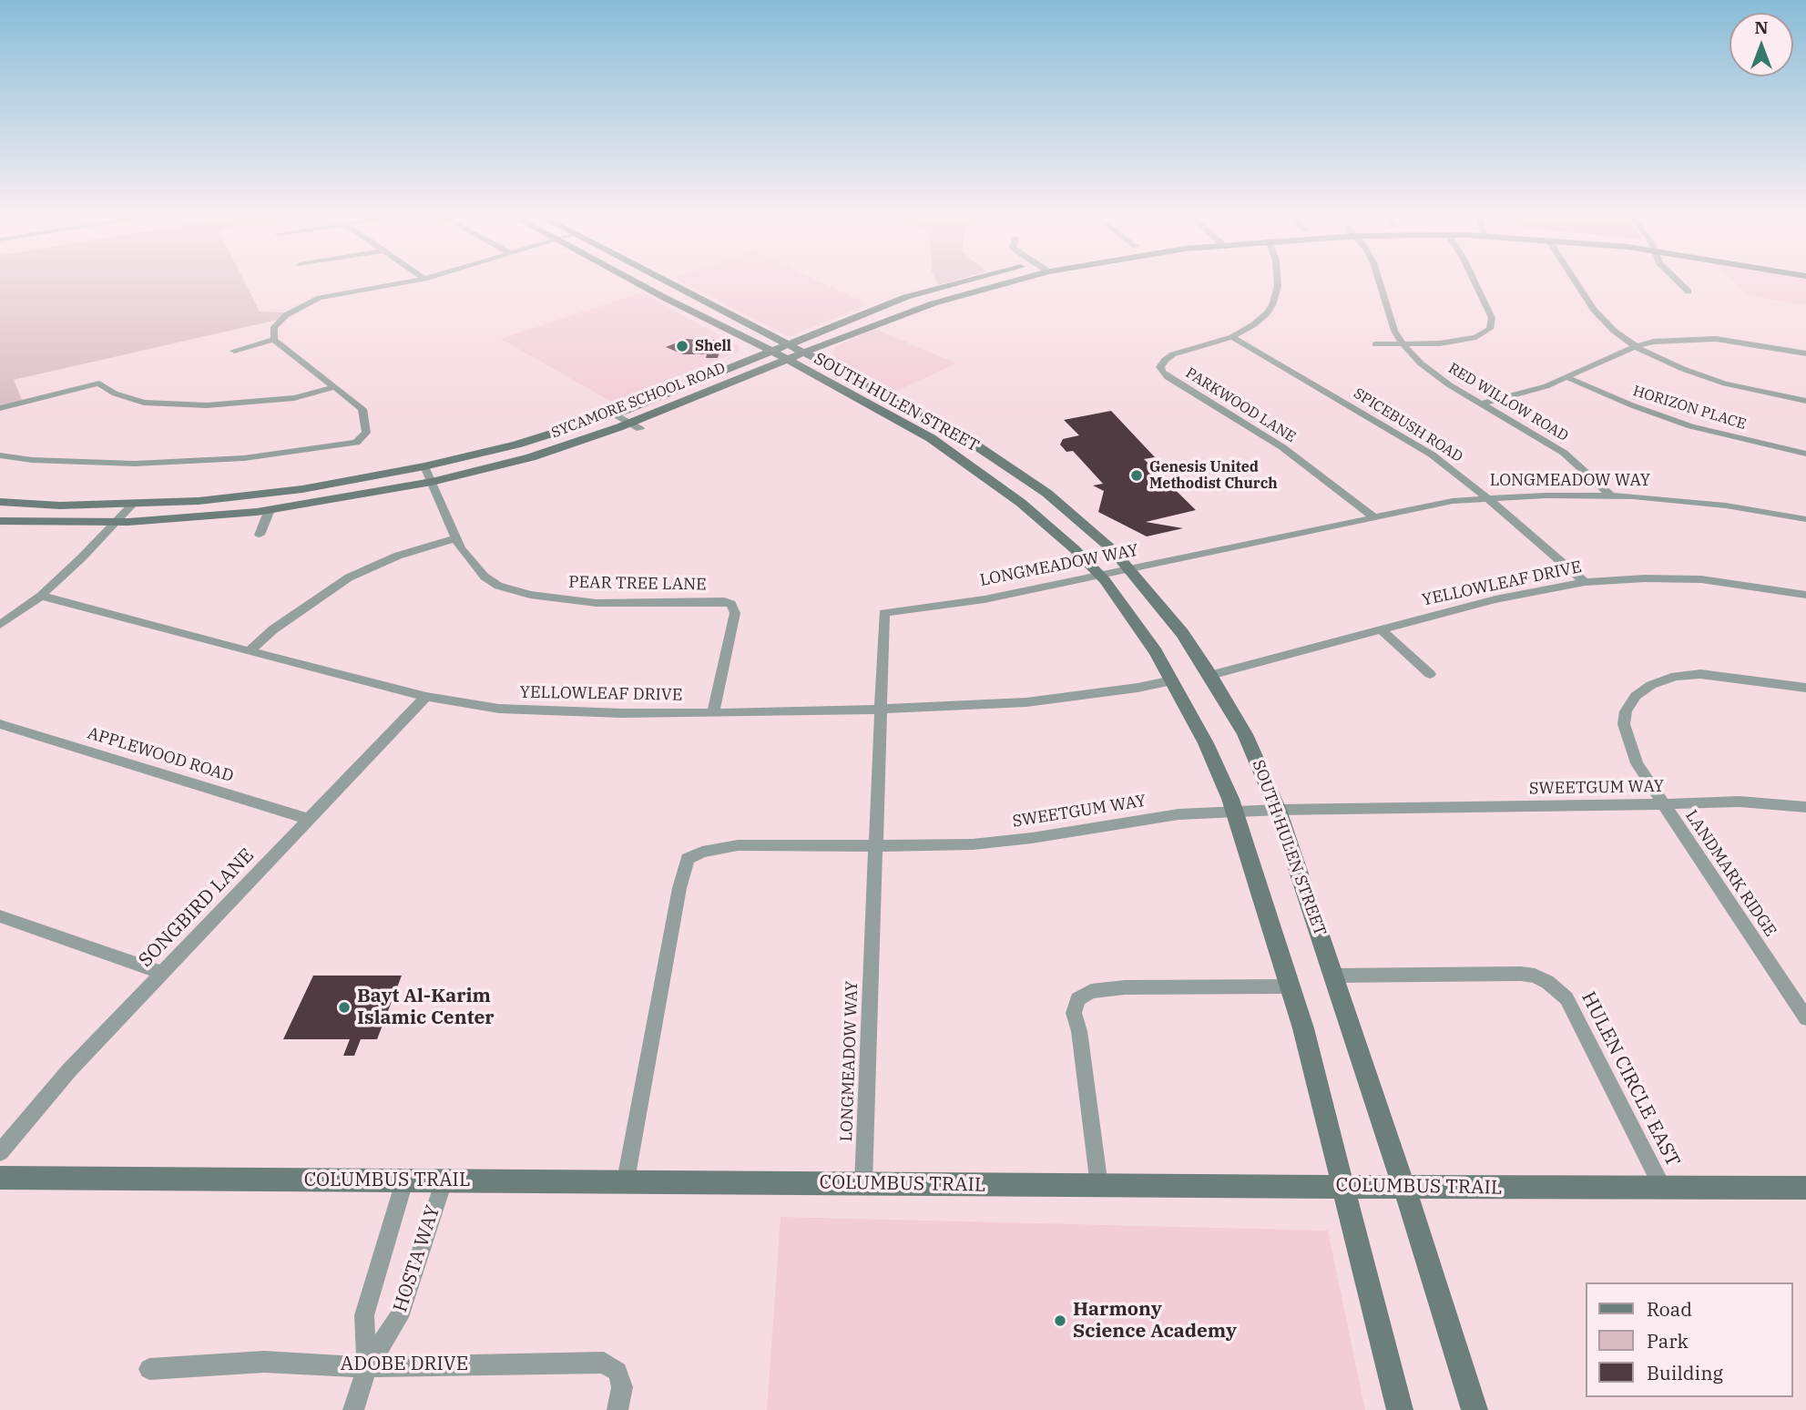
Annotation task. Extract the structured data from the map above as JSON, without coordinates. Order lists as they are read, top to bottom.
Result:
{
  "streets": {
    "main road": ["SYCAMORE SCHOOL ROAD", "SOUTH HULEN STREET", "COLUMBUS TRAIL"],
    "street": [
      "RED WILLOW ROAD",
      "PARKWOOD LANE",
      "HORIZON PLACE",
      "SPICEBUSH ROAD",
      "LONGMEADOW WAY",
      "PEAR TREE LANE",
      "YELLOWLEAF DRIVE",
      "APPLEWOOD ROAD",
      "SWEETGUM WAY",
      "LANDMARK RIDGE",
      "SONGBIRD LANE",
      "HULEN CIRCLE EAST",
      "HOSTA WAY",
      "ADOBE DRIVE"
    ]
  },
  "crossings": [
    ["SYCAMORE SCHOOL ROAD", "SOUTH HULEN STREET"],
    ["SYCAMORE SCHOOL ROAD", "PEAR TREE LANE"],
    ["SOUTH HULEN STREET", "LONGMEADOW WAY"],
    ["SOUTH HULEN STREET", "YELLOWLEAF DRIVE"],
    ["SOUTH HULEN STREET", "SWEETGUM WAY"],
    ["SOUTH HULEN STREET", "HULEN CIRCLE EAST"],
    ["SOUTH HULEN STREET", "COLUMBUS TRAIL"],
    ["RED WILLOW ROAD", "LONGMEADOW WAY"],
    ["PARKWOOD LANE", "SPICEBUSH ROAD"],
    ["PARKWOOD LANE", "LONGMEADOW WAY"],
    ["SPICEBUSH ROAD", "LONGMEADOW WAY"],
    ["SPICEBUSH ROAD", "YELLOWLEAF DRIVE"],
    ["LONGMEADOW WAY", "YELLOWLEAF DRIVE"],
    ["LONGMEADOW WAY", "SWEETGUM WAY"],
    ["LONGMEADOW WAY", "COLUMBUS TRAIL"],
    ["PEAR TREE LANE", "YELLOWLEAF DRIVE"],
    ["YELLOWLEAF DRIVE", "SONGBIRD LANE"],
    ["APPLEWOOD ROAD", "SONGBIRD LANE"],
    ["SWEETGUM WAY", "LANDMARK RIDGE"],
    ["SWEETGUM WAY", "COLUMBUS TRAIL"],
    ["HULEN CIRCLE EAST", "COLUMBUS TRAIL"],
    ["COLUMBUS TRAIL", "HOSTA WAY"],
    ["HOSTA WAY", "ADOBE DRIVE"]
  ],
  "places": [
    "Shell",
    "Genesis United Methodist Church",
    "Bayt Al-Karim Islamic Center",
    "Harmony Science Academy"
  ],
  "legend": ["Road", "Park", "Building"],
  "north": "top"
}
